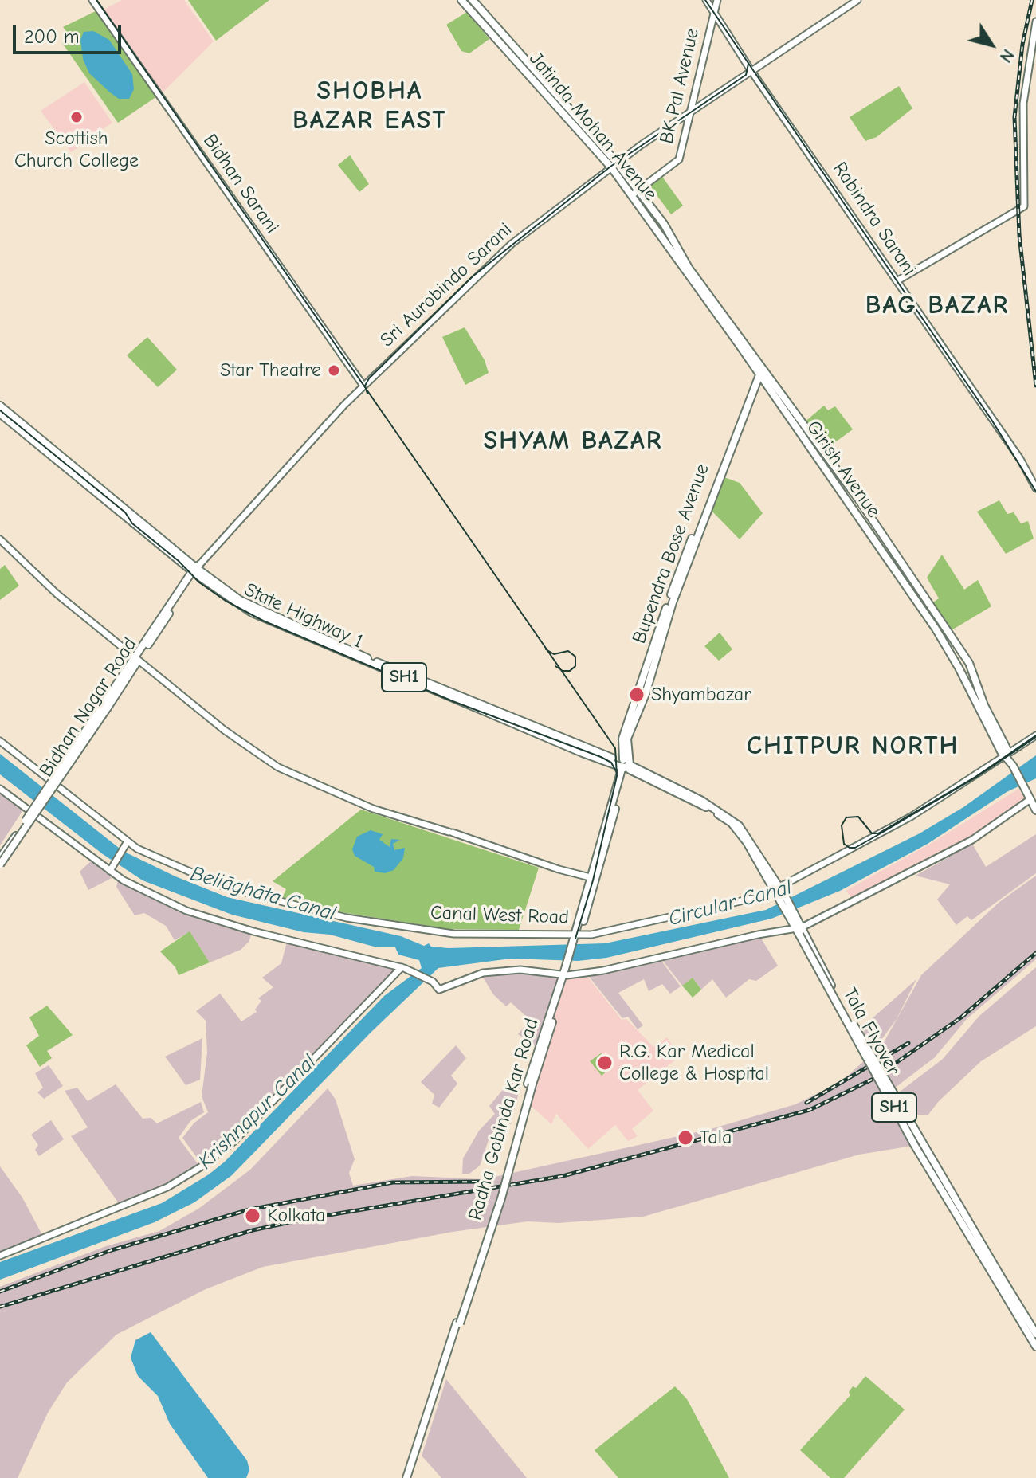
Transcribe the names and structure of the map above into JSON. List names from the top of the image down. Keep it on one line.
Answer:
{"streets":{"main road":["BK Pal Avenue","Jatinda Mohan Avenue","Bidhan Sarani","Rabindra Sarani","Sri Aurobindo Sarani","Girish Avenue","Bupendra Bose Avenue","State Highway 1","SH1","Bidhan Nagar Road","Canal West Road","Tala Flyover","Radha Gobinda Kar Road"]},"crossings":[["BK Pal Avenue","Jatinda Mohan Avenue"],["BK Pal Avenue","Rabindra Sarani"],["BK Pal Avenue","Sri Aurobindo Sarani"],["Jatinda Mohan Avenue","Sri Aurobindo Sarani"],["Jatinda Mohan Avenue","Girish Avenue"],["Jatinda Mohan Avenue","Bupendra Bose Avenue"],["Bidhan Sarani","Sri Aurobindo Sarani"],["Rabindra Sarani","Sri Aurobindo Sarani"],["Sri Aurobindo Sarani","State Highway 1"],["Sri Aurobindo Sarani","SH1"],["Girish Avenue","Bupendra Bose Avenue"],["Girish Avenue","Canal West Road"],["Bupendra Bose Avenue","State Highway 1"],["Bupendra Bose Avenue","SH1"],["Bupendra Bose Avenue","Radha Gobinda Kar Road"],["State Highway 1","SH1"],["State Highway 1","Radha Gobinda Kar Road"],["SH1","Canal West Road"],["SH1","Tala Flyover"],["SH1","Radha Gobinda Kar Road"],["Canal West Road","Radha Gobinda Kar Road"]],"districts":["SHOBHA BAZAR EAST","BAG BAZAR","SHYAM BAZAR","CHITPUR NORTH"],"water":["Beliāghāta Canal","Circular Canal","Krishnapur Canal"],"places":["Scottish Church College","Star Theatre","Shyambazar","R.G. Kar Medical College & Hospital","Tala","Kolkata"],"scale_bar":"200 m","north":"bottom right"}
